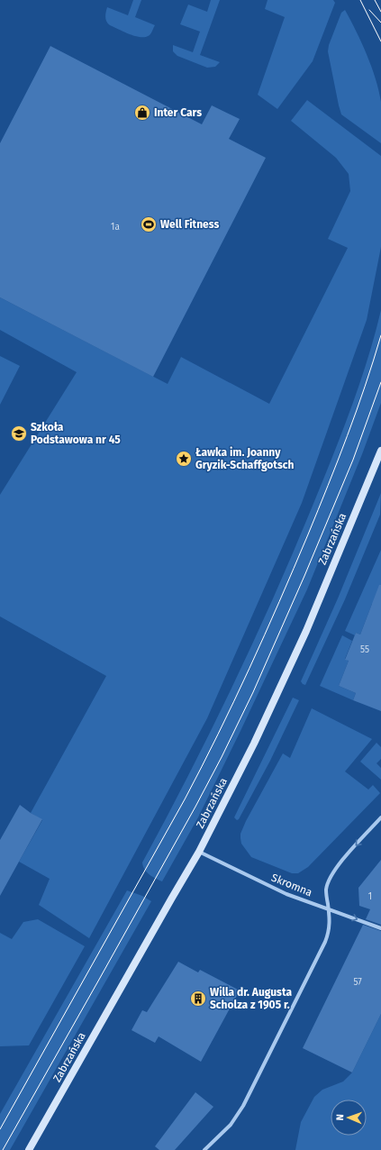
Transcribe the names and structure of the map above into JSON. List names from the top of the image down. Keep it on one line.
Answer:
{"streets":{"street":["Zabrzańska","Skromna"]},"crossings":[["Zabrzańska","Skromna"]],"places":{"shop":["Inter Cars"],"sports":["Well Fitness"],"school or university":["Szkoła Podstawowa nr 45"],"place":["Ławka im. Joanny Gryzik-Schaffgotsch"],"building":["Willa dr. Augusta Scholza z 1905 r."]},"house_numbers":["1a","55","1","57"],"north":"left"}
